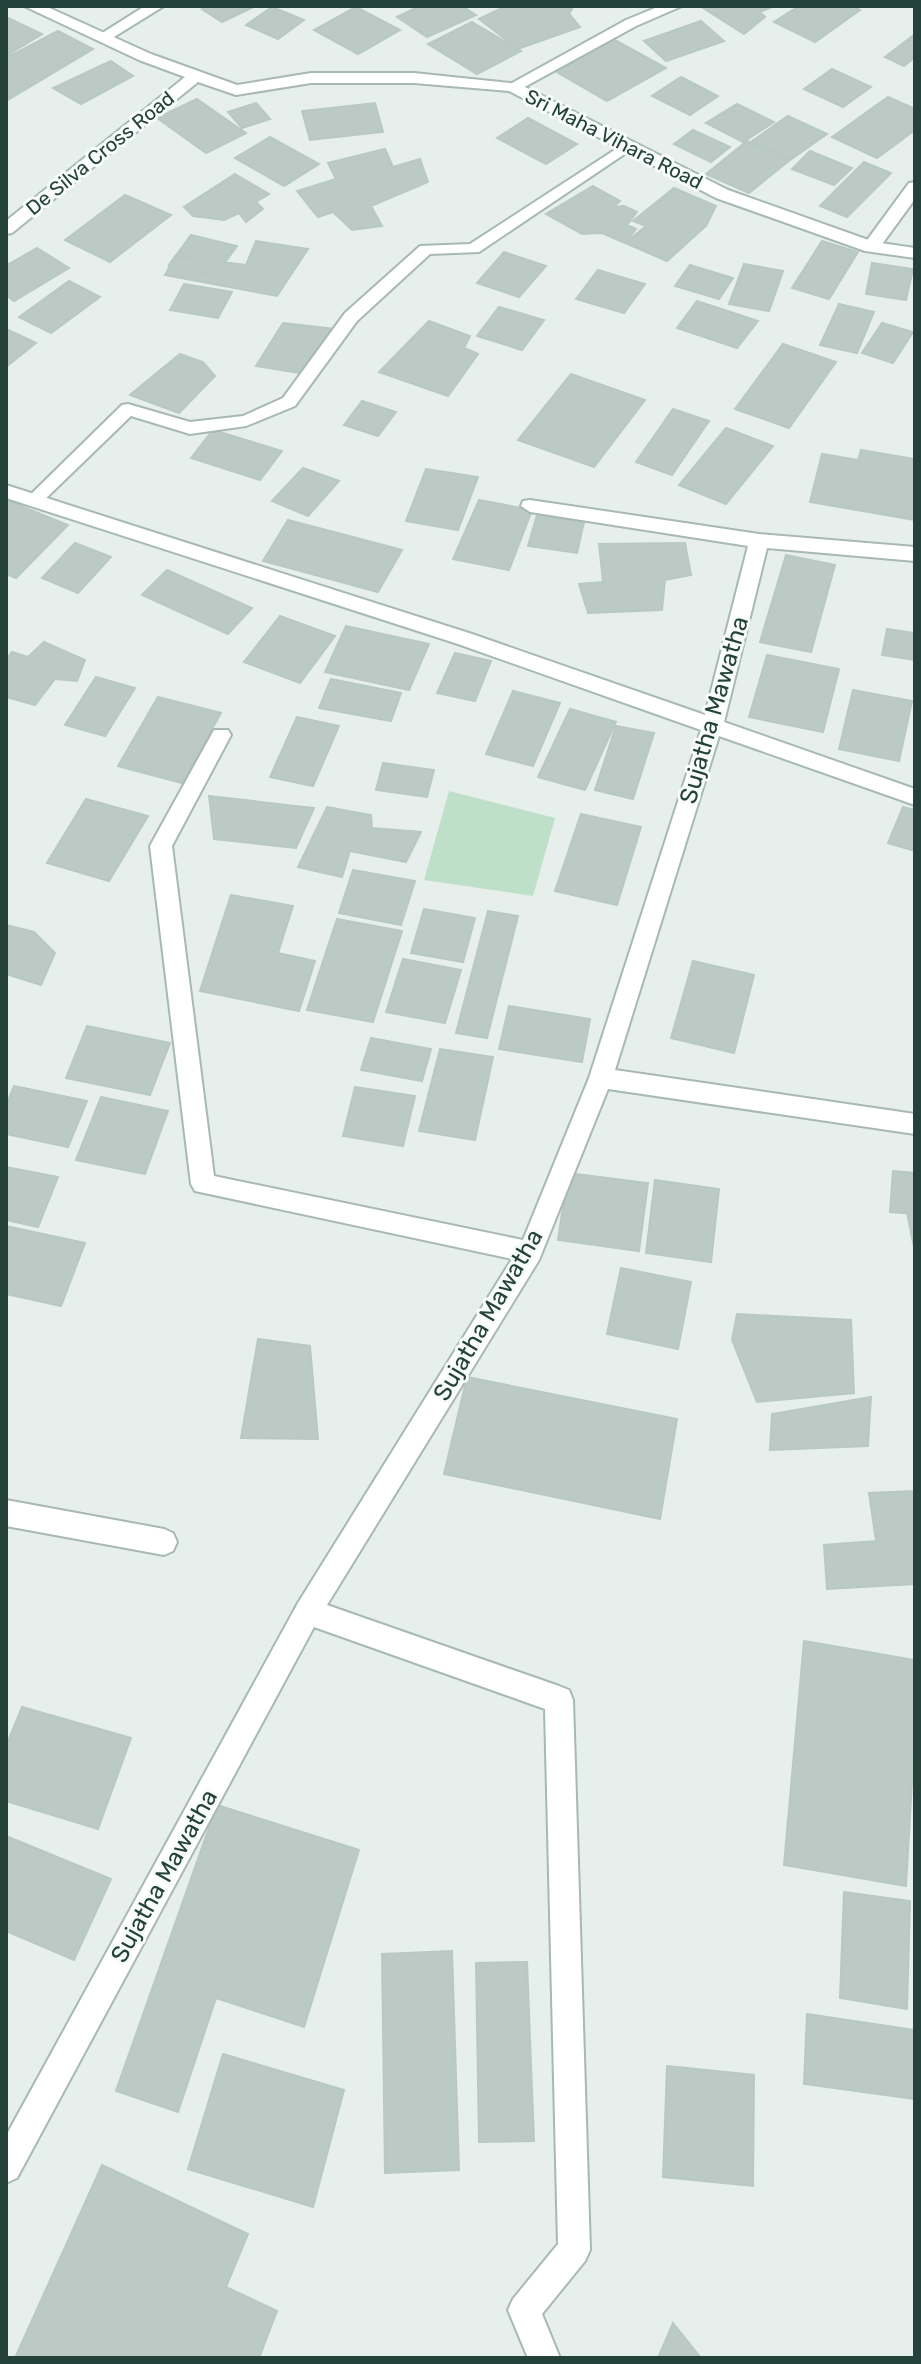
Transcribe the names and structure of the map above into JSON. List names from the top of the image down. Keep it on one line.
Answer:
{"streets":{"street":["Sri Maha Vihara Road","De Silva Cross Road","Sujatha Mawatha"]},"crossings":[["Sri Maha Vihara Road","De Silva Cross Road"]]}
